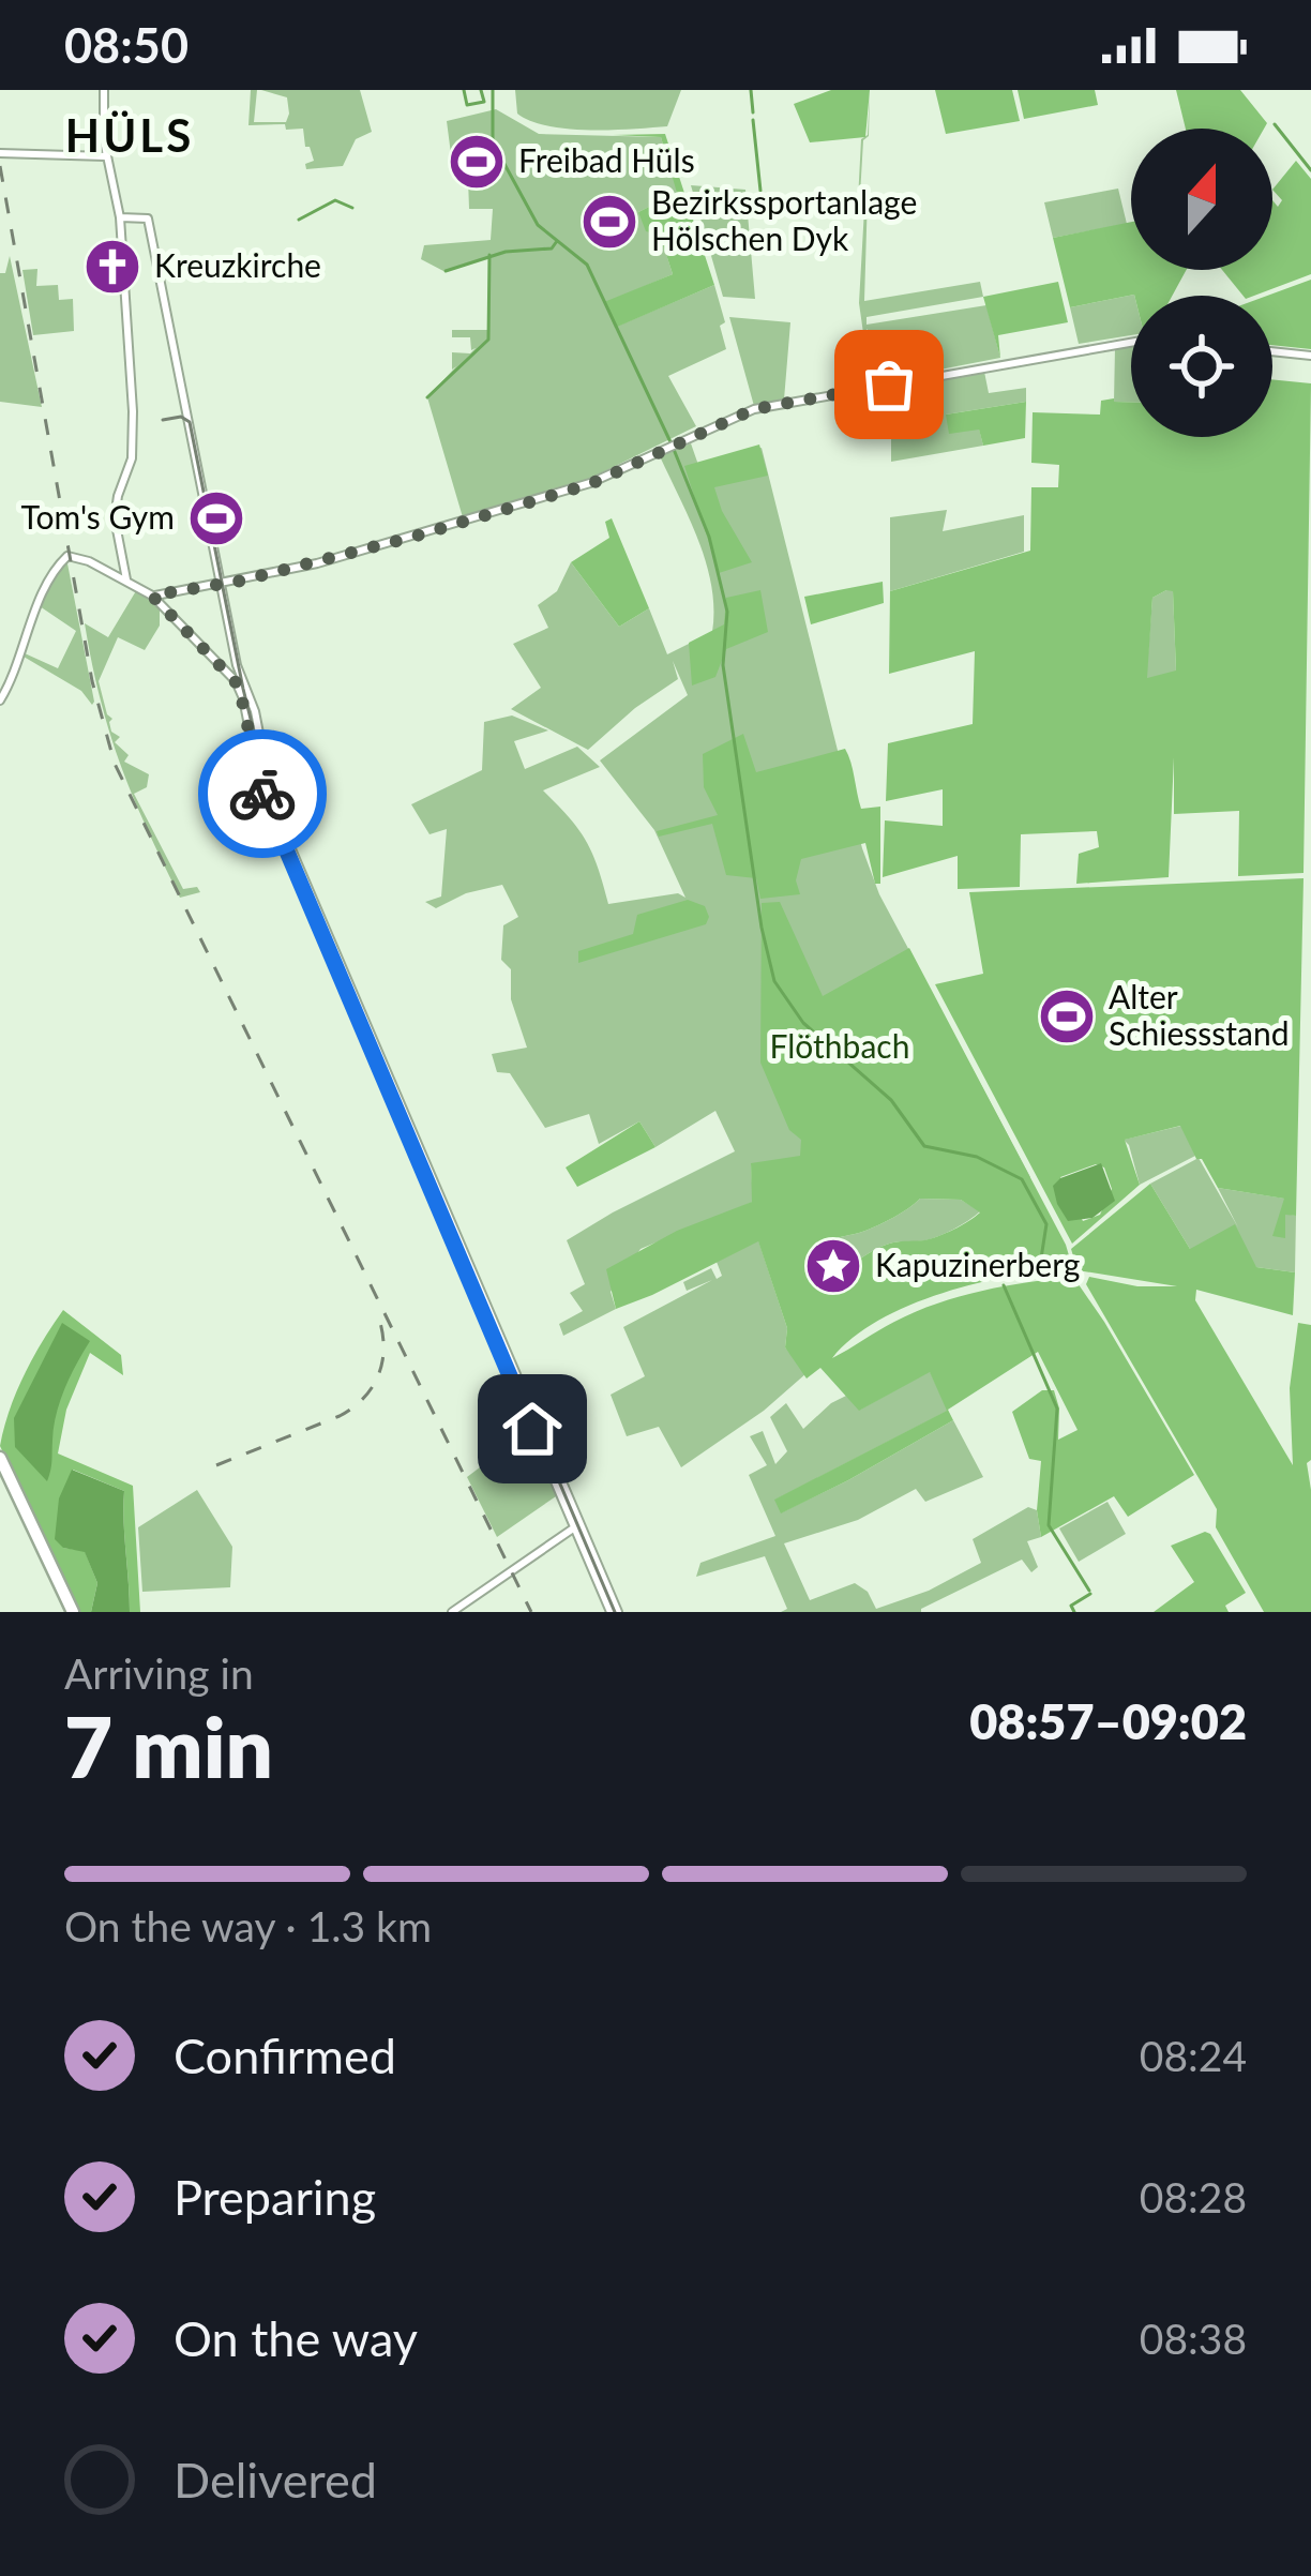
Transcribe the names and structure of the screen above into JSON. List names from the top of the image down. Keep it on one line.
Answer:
{"districts":["HÜLS"],"parks":["Flöthbach"],"places":{"sports":["Freibad Hüls","Bezirkssportanlage Hölschen Dyk","Tom's Gym","Alter Schiessstand"],"church":["Kreuzkirche"],"place":["Kapuzinerberg"]},"north":"top","page":{"status":"08:50","heading":["7 min","Arriving in","08:57–09:02"],"bar":"On the way · 1.3 km","list":[["Confirmed","08:24"],["Preparing","08:28"],["On the way","08:38"],"Delivered"]}}
